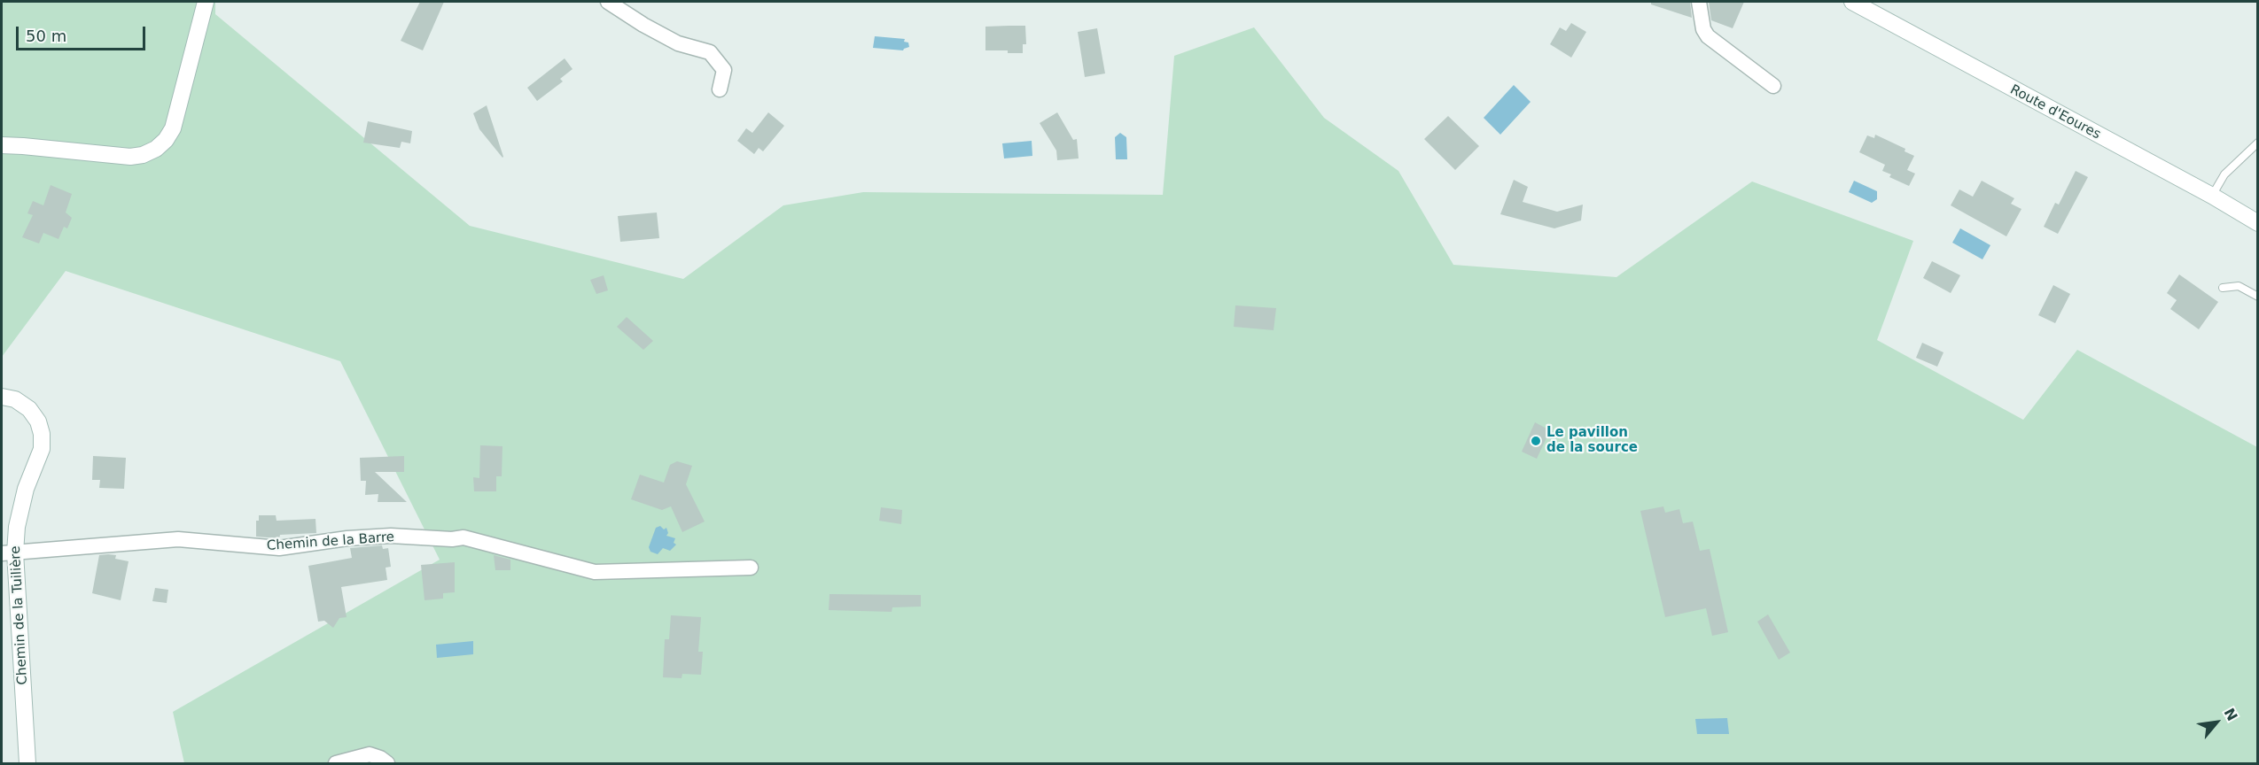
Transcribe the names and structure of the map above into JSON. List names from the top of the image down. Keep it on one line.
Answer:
{"streets":{"street":["Route d'Eoures","Chemin de la Barre","Chemin de la Tuilière"]},"crossings":[["Chemin de la Barre","Chemin de la Tuilière"]],"places":["Le pavillon de la source"],"scale_bar":"50 m","north":"top right"}
